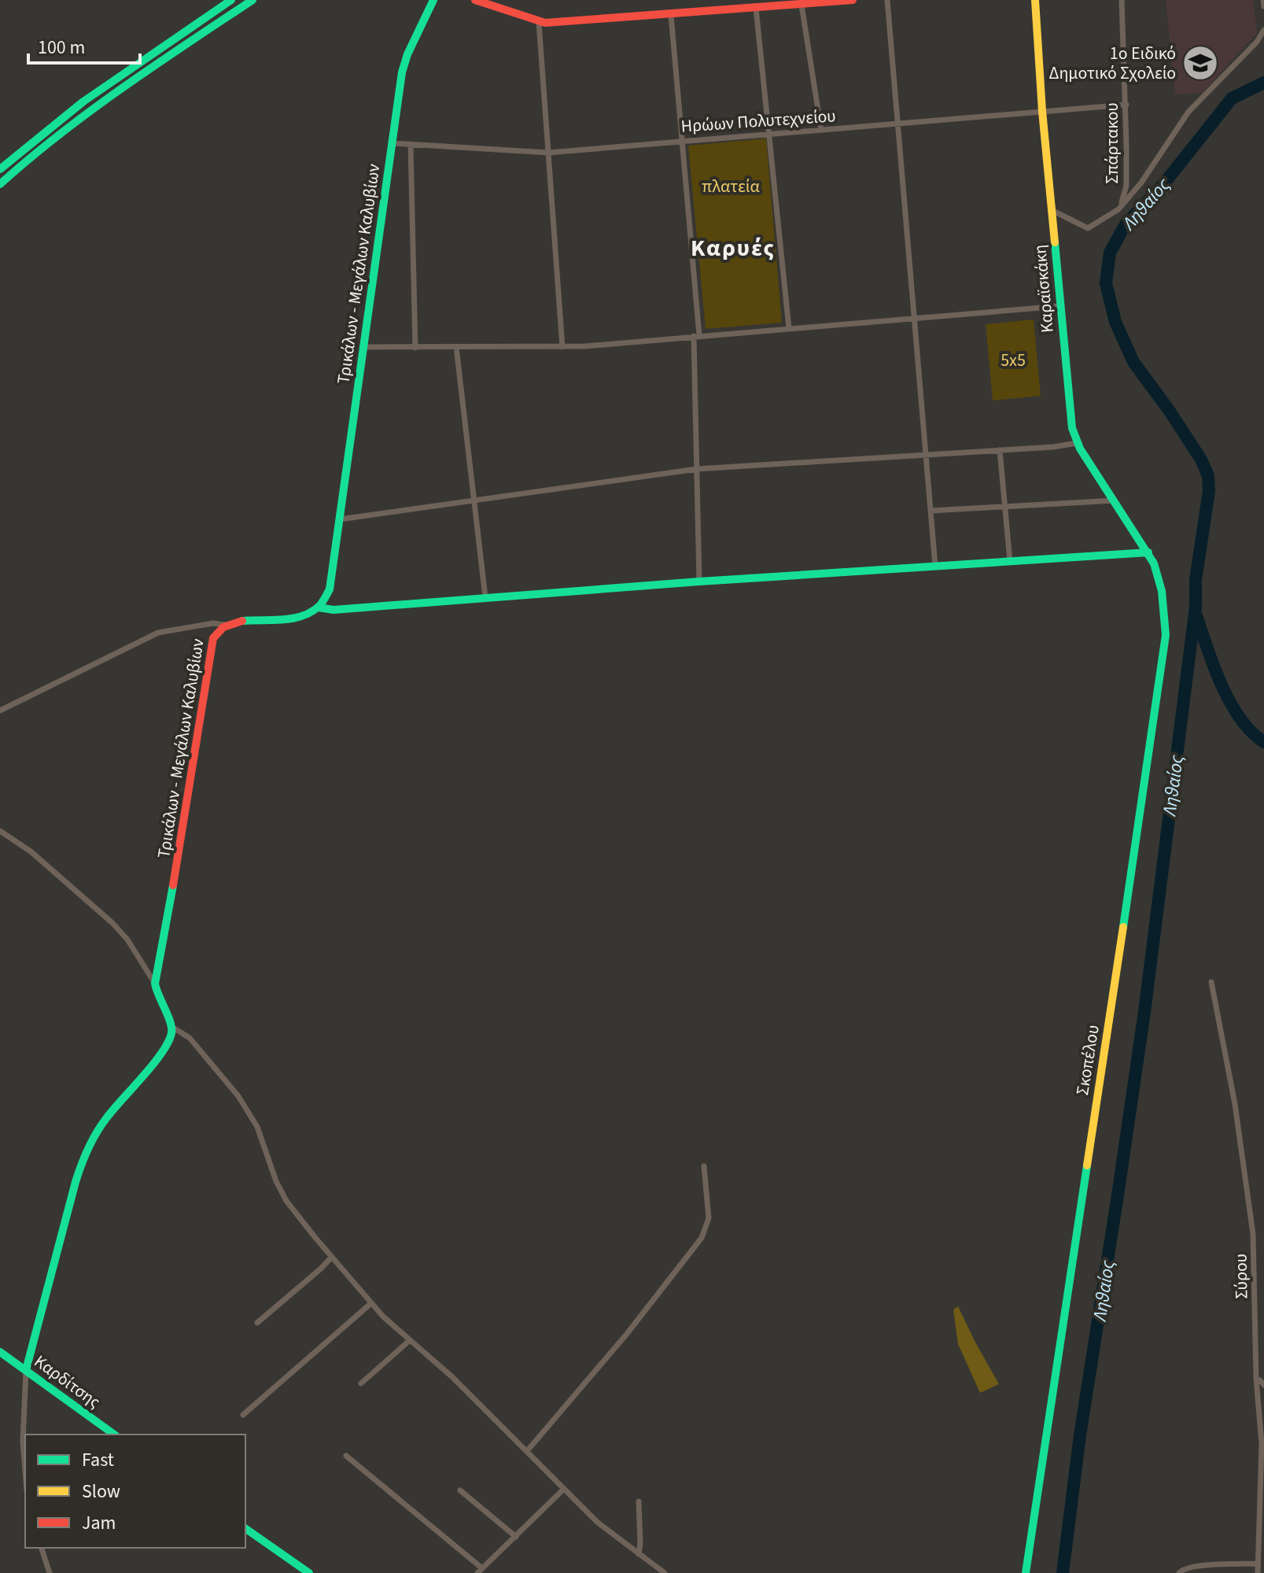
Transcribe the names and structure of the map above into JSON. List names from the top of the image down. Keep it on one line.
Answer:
{"streets":{"street":["Ηρώων Πολυτεχνείου","Σπάρτακου","Τρικάλων - Μεγάλων Καλυβίων","Καραϊσκάκη","Σκοπέλου","Σύρου","Καρδίτσης"]},"crossings":[["Ηρώων Πολυτεχνείου","Σπάρτακου"],["Ηρώων Πολυτεχνείου","Τρικάλων - Μεγάλων Καλυβίων"],["Ηρώων Πολυτεχνείου","Καραϊσκάκη"],["Καραϊσκάκη","Σκοπέλου"]],"districts":["Καρυές"],"water":["Ληθαίος"],"parks":["πλατεία","5x5"],"places":{"school or university":["1ο Ειδικό Δημοτικό Σχολείο"]},"legend":["Fast","Slow","Jam"],"scale_bar":"100 m"}
